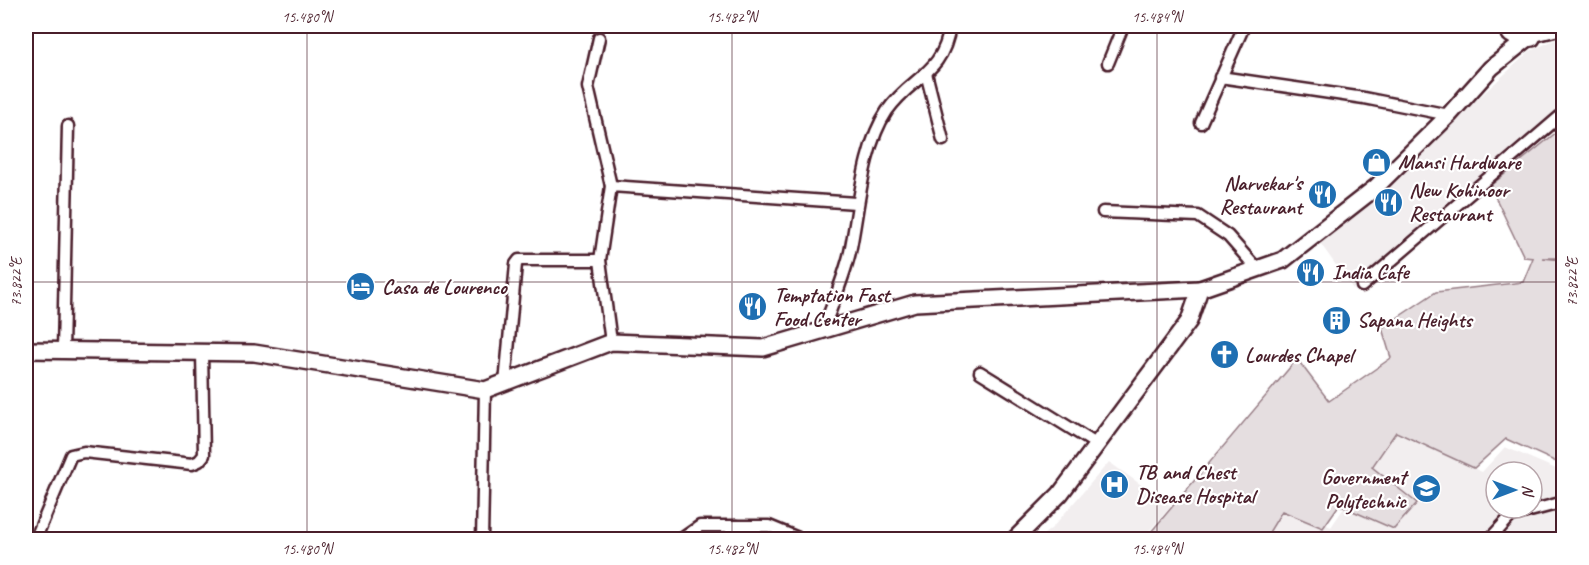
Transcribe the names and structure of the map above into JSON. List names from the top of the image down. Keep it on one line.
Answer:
{"places":{"shop":["Mansi Hardware"],"restaurant":["Narvekar's Restaurant","New Kohinoor Restaurant","India Cafe","Temptation Fast Food Center"],"hotel":["Casa de Lourenco"],"building":["Sapana Heights"],"church":["Lourdes Chapel"],"hospital":["TB and Chest Disease Hospital"],"school or university":["Government Polytechnic"]},"north":"right","coordinates":["15.480°N","15.482°N","15.484°N","73.822°E"]}
